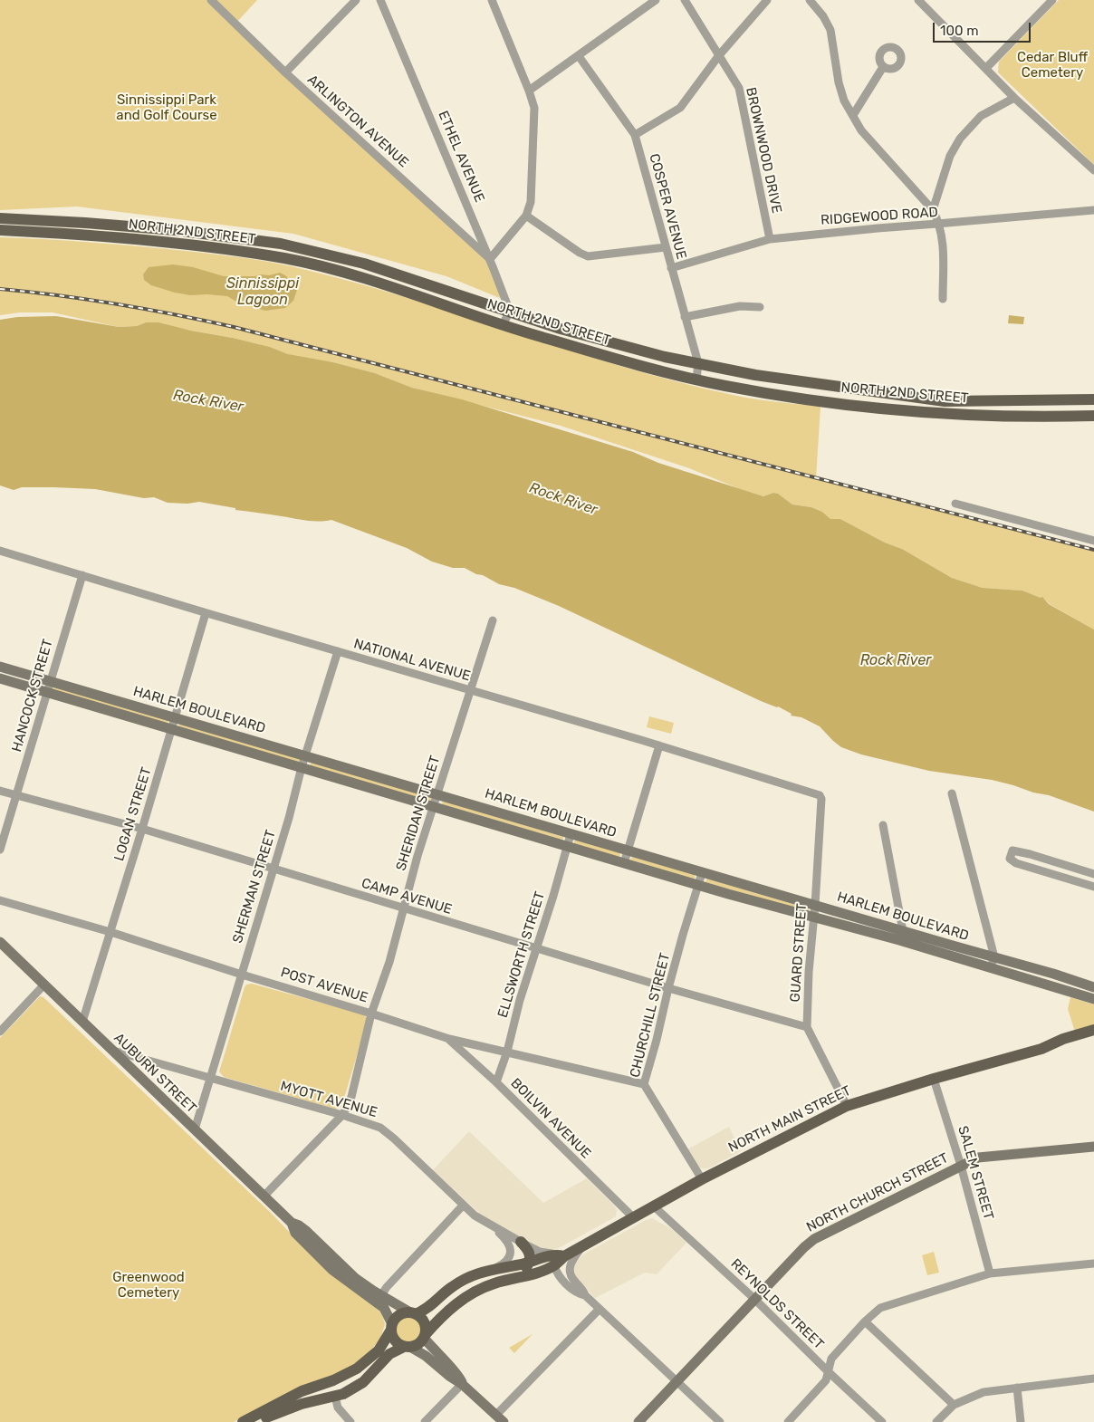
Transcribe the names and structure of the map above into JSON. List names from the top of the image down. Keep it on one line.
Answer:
{"streets":{"main road":["NORTH 2ND STREET","NORTH MAIN STREET"],"street":["ARLINGTON AVENUE","BROWNWOOD DRIVE","ETHEL AVENUE","COSPER AVENUE","RIDGEWOOD ROAD","NATIONAL AVENUE","HANCOCK STREET","HARLEM BOULEVARD","SHERIDAN STREET","LOGAN STREET","SHERMAN STREET","CAMP AVENUE","GUARD STREET","ELLSWORTH STREET","POST AVENUE","CHURCHILL STREET","AUBURN STREET","MYOTT AVENUE","BOILVIN AVENUE","SALEM STREET","NORTH CHURCH STREET","REYNOLDS STREET"]},"crossings":[["ARLINGTON AVENUE","ETHEL AVENUE"],["BROWNWOOD DRIVE","RIDGEWOOD ROAD"],["ETHEL AVENUE","NORTH 2ND STREET"],["COSPER AVENUE","RIDGEWOOD ROAD"],["COSPER AVENUE","NORTH 2ND STREET"],["NATIONAL AVENUE","HANCOCK STREET"],["NATIONAL AVENUE","SHERIDAN STREET"],["NATIONAL AVENUE","LOGAN STREET"],["NATIONAL AVENUE","SHERMAN STREET"],["NATIONAL AVENUE","GUARD STREET"],["HANCOCK STREET","HARLEM BOULEVARD"],["HANCOCK STREET","CAMP AVENUE"],["HARLEM BOULEVARD","SHERIDAN STREET"],["HARLEM BOULEVARD","LOGAN STREET"],["HARLEM BOULEVARD","SHERMAN STREET"],["HARLEM BOULEVARD","GUARD STREET"],["HARLEM BOULEVARD","ELLSWORTH STREET"],["HARLEM BOULEVARD","CHURCHILL STREET"],["SHERIDAN STREET","CAMP AVENUE"],["SHERIDAN STREET","POST AVENUE"],["SHERIDAN STREET","AUBURN STREET"],["SHERIDAN STREET","MYOTT AVENUE"],["LOGAN STREET","CAMP AVENUE"],["LOGAN STREET","POST AVENUE"],["LOGAN STREET","AUBURN STREET"],["SHERMAN STREET","CAMP AVENUE"],["SHERMAN STREET","POST AVENUE"],["SHERMAN STREET","AUBURN STREET"],["SHERMAN STREET","MYOTT AVENUE"],["CAMP AVENUE","GUARD STREET"],["CAMP AVENUE","ELLSWORTH STREET"],["CAMP AVENUE","CHURCHILL STREET"],["ELLSWORTH STREET","POST AVENUE"],["ELLSWORTH STREET","BOILVIN AVENUE"],["POST AVENUE","CHURCHILL STREET"],["POST AVENUE","BOILVIN AVENUE"],["CHURCHILL STREET","NORTH MAIN STREET"],["AUBURN STREET","MYOTT AVENUE"],["AUBURN STREET","NORTH MAIN STREET"],["MYOTT AVENUE","NORTH MAIN STREET"],["BOILVIN AVENUE","NORTH MAIN STREET"],["NORTH MAIN STREET","SALEM STREET"],["NORTH MAIN STREET","REYNOLDS STREET"],["SALEM STREET","NORTH CHURCH STREET"],["NORTH CHURCH STREET","REYNOLDS STREET"]],"water":["Sinnissippi Lagoon","Rock River"],"parks":["Cedar Bluff Cemetery","Sinnissippi Park and Golf Course","Greenwood Cemetery"],"scale_bar":"100 m"}
